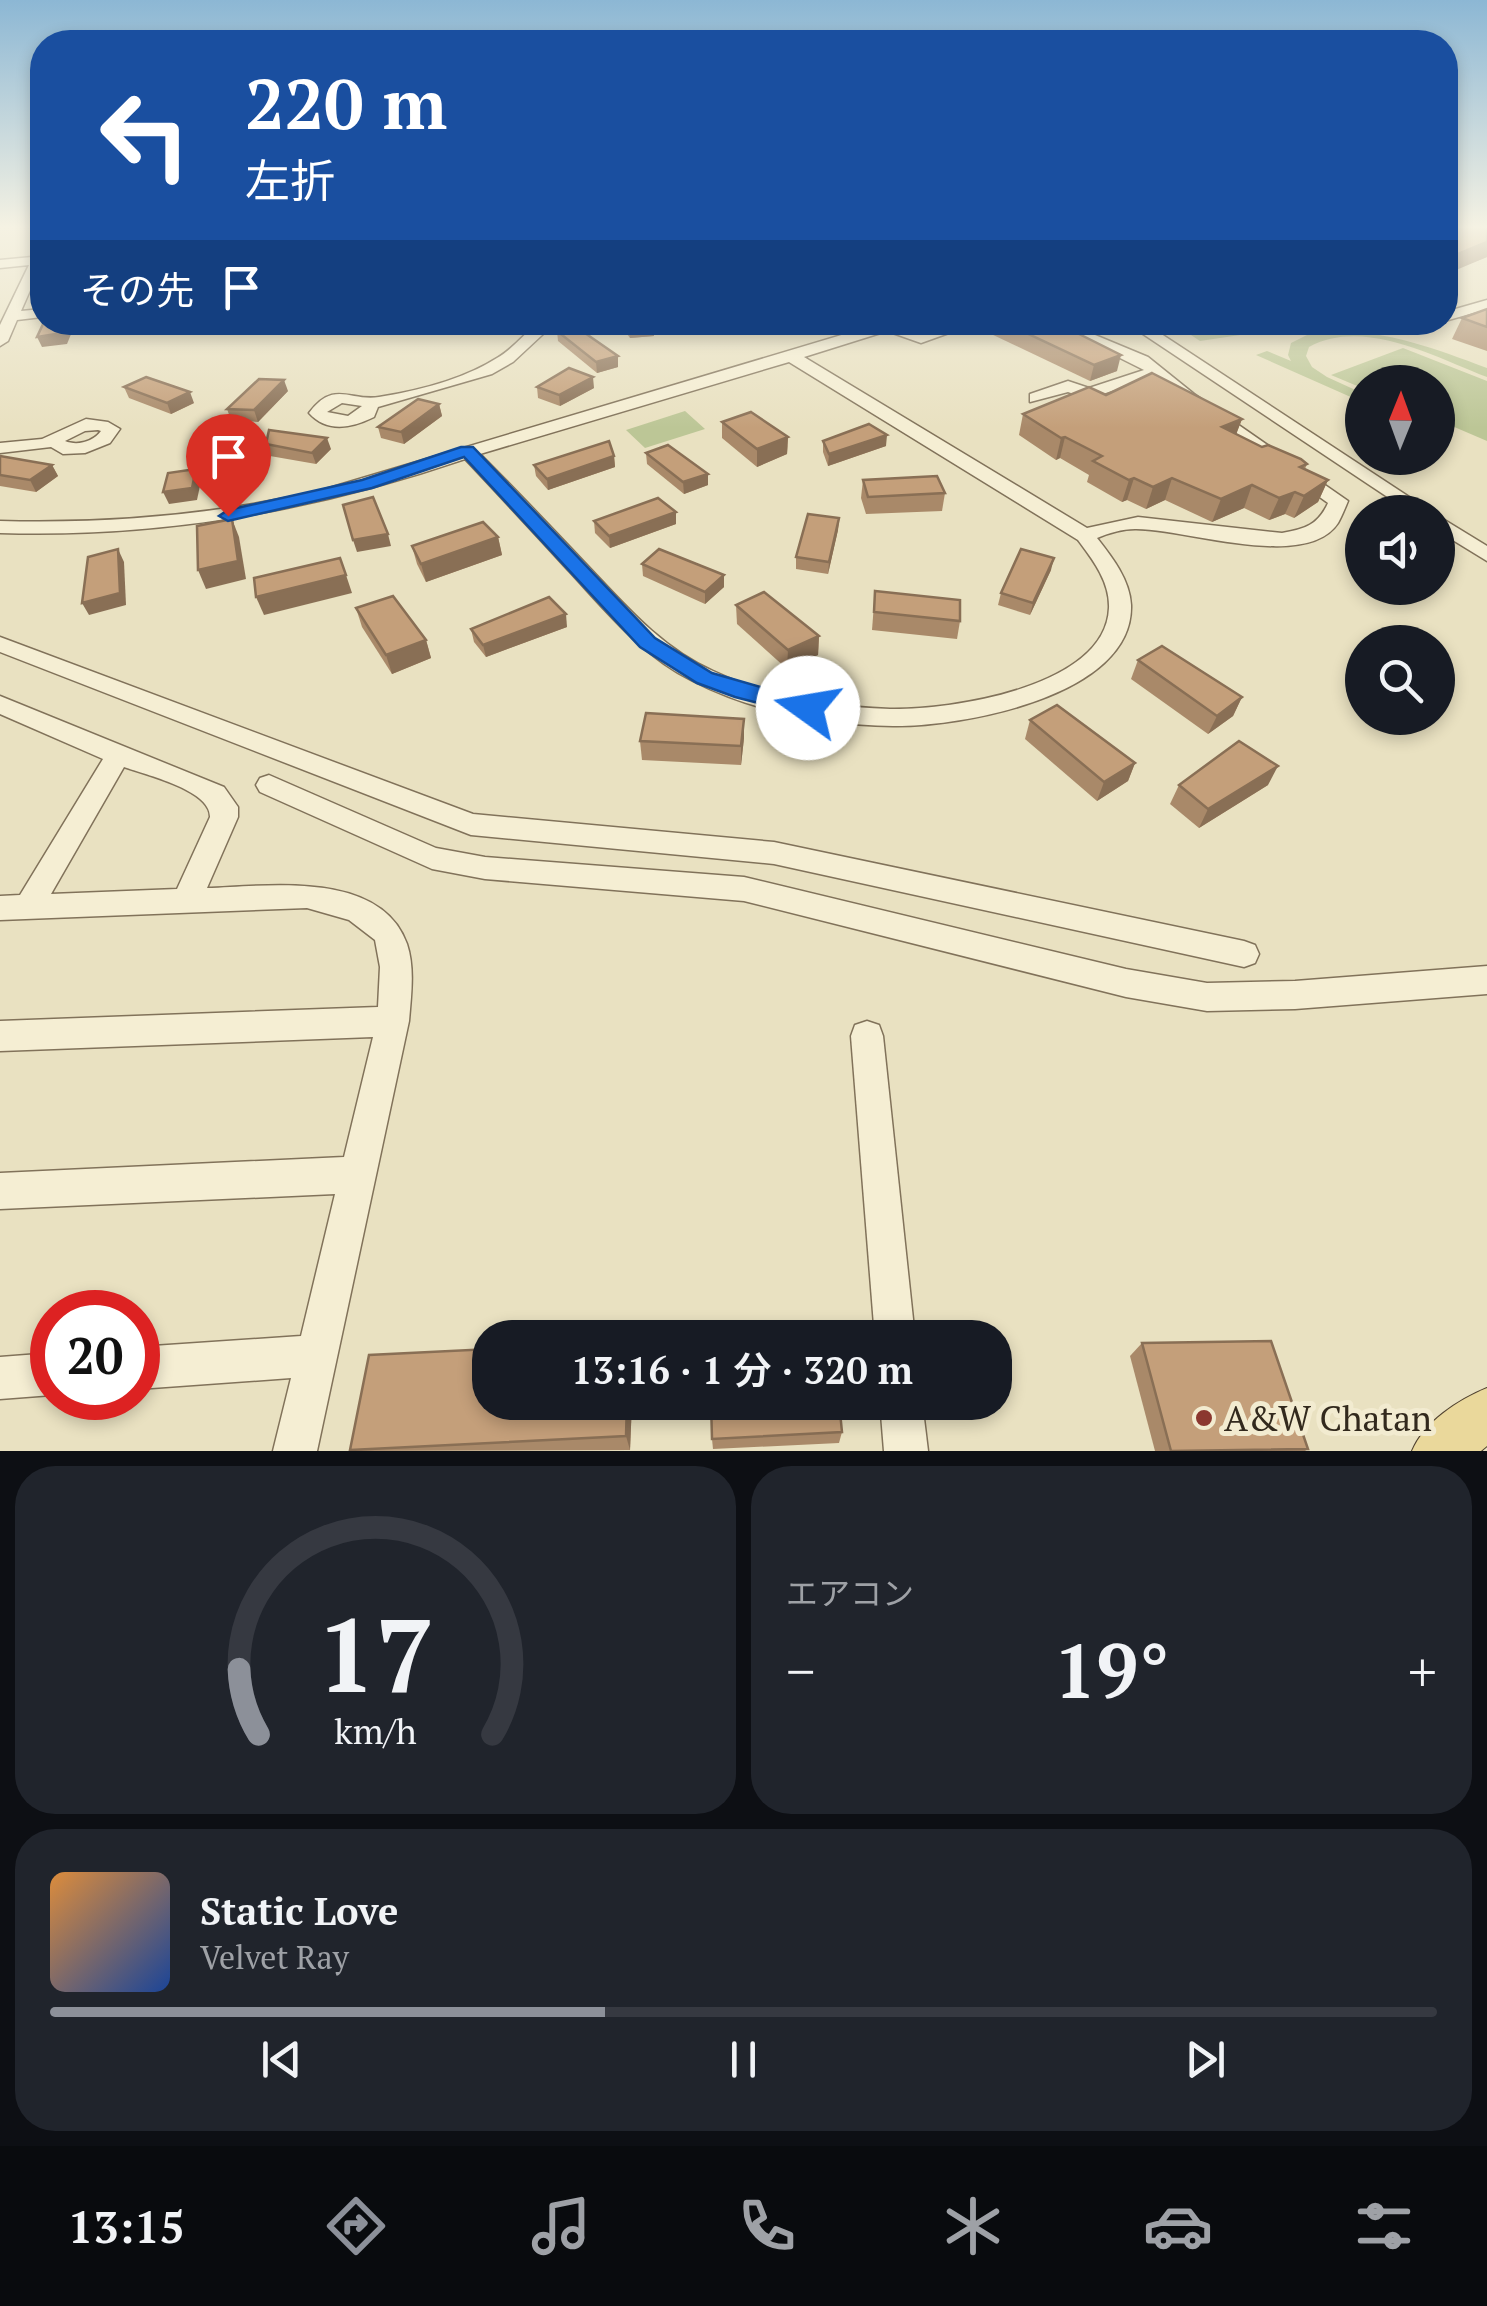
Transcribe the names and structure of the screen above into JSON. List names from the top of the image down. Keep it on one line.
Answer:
{"places":["A&W Chatan"],"north":"top","page":{"turn":["220 m","左折"],"then":"その先","limit":"20","trip":"13:16 · 1 分 · 320 m","tile":"エアコン","heat":["−","19°","+"],"song":["Static Love","Velvet Ray"],"tabs":"13:15","gauge":["17","km/h"]}}
